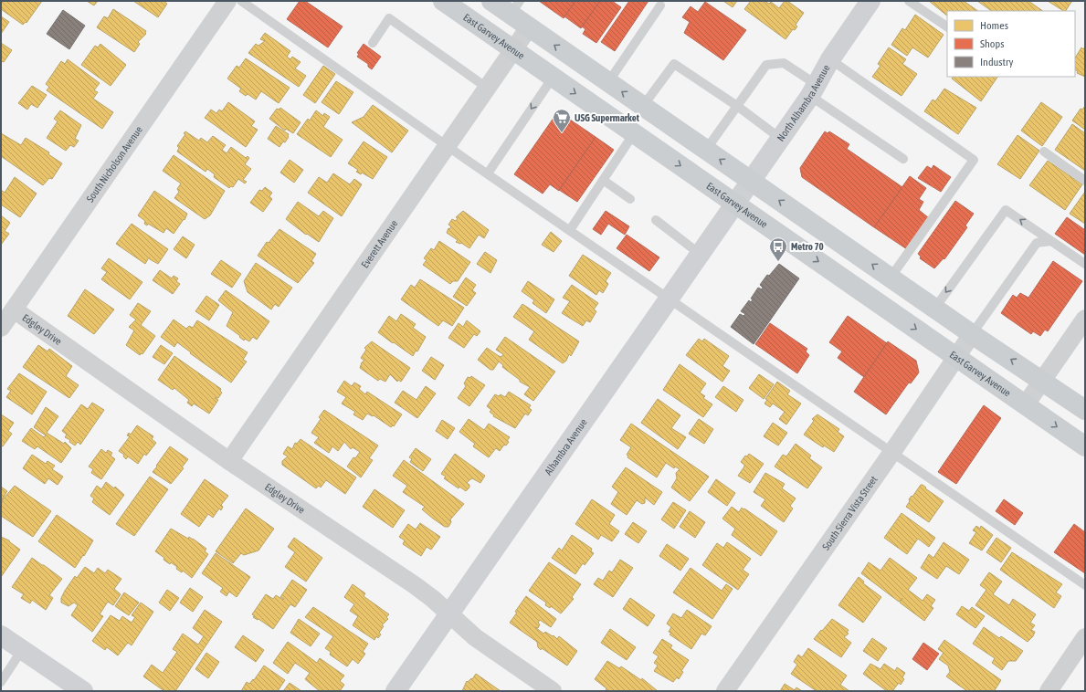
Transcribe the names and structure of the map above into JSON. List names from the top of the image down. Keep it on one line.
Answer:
{"streets":{"main road":["East Garvey Avenue"],"street":["North Alhambra Avenue","South Nicholson Avenue","Everett Avenue","Edgley Drive","Alhambra Avenue","South Sierra Vista Street"]},"crossings":[["East Garvey Avenue","North Alhambra Avenue"],["East Garvey Avenue","Everett Avenue"],["East Garvey Avenue","Alhambra Avenue"],["East Garvey Avenue","South Sierra Vista Street"],["North Alhambra Avenue","Alhambra Avenue"],["South Nicholson Avenue","Edgley Drive"],["Everett Avenue","Edgley Drive"],["Edgley Drive","Alhambra Avenue"]],"places":{"supermarket":["USG Supermarket"],"bus stop":["Metro 70"]},"legend":["Homes","Shops","Industry"]}
